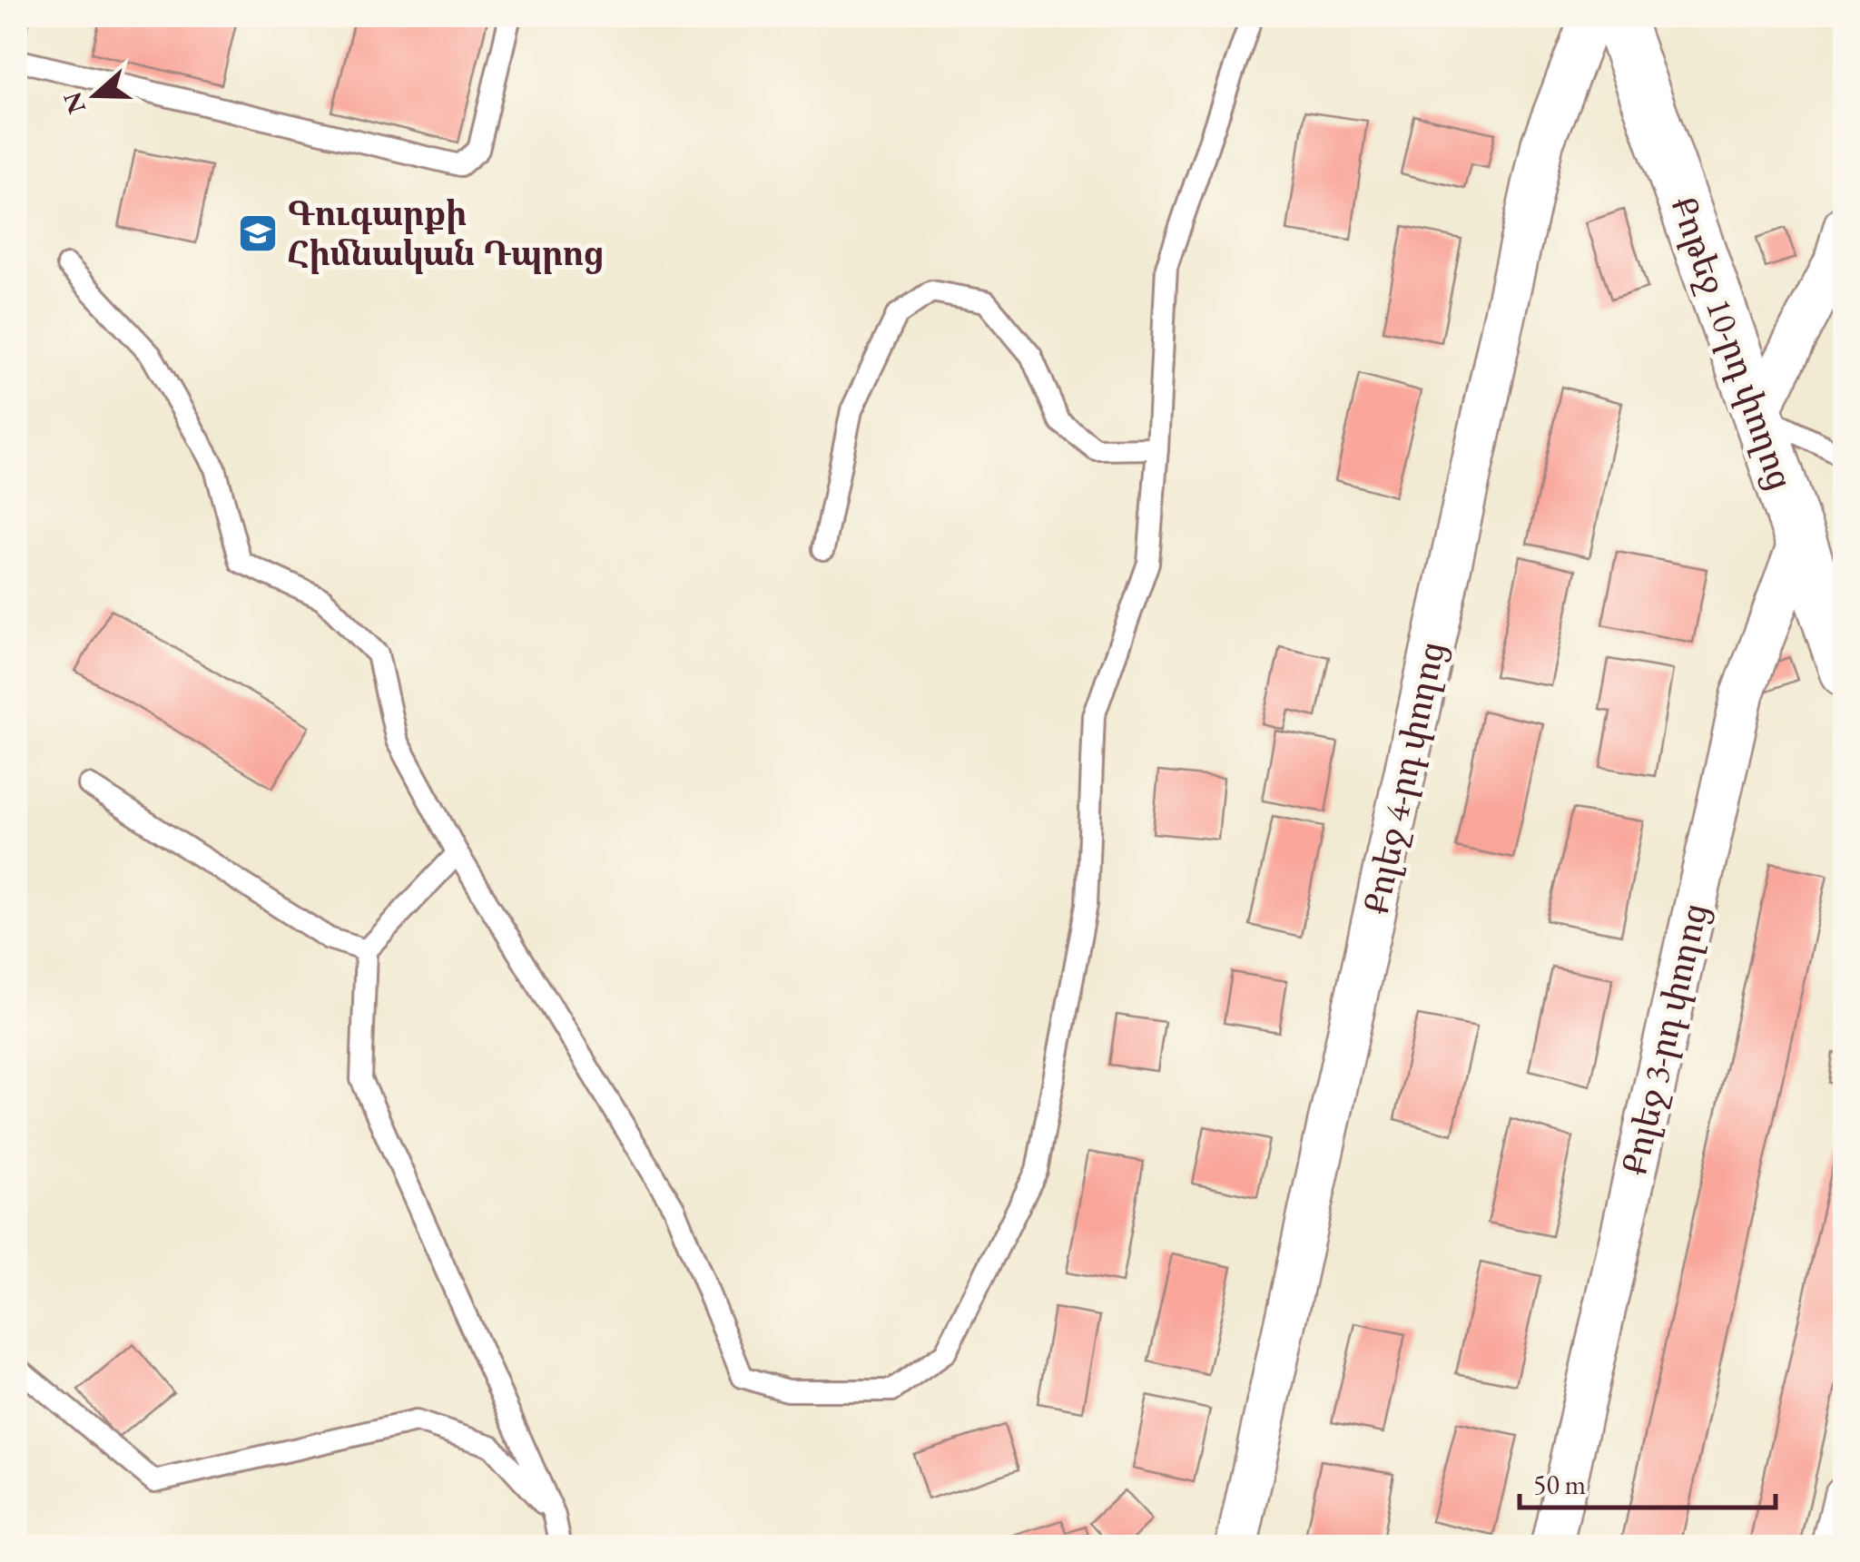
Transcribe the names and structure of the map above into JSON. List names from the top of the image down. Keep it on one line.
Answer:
{"streets":{"street":["Քոթեջ 10-րդ փողոց","Քոլեջ 4-րդ փողոց","Քոլեջ 3-րդ փողոց"]},"crossings":[["Քոթեջ 10-րդ փողոց","Քոլեջ 3-րդ փողոց"]],"places":{"school or university":["Գուգարքի Հիմնական Դպրոց"]},"scale_bar":"50 m","north":"left"}
